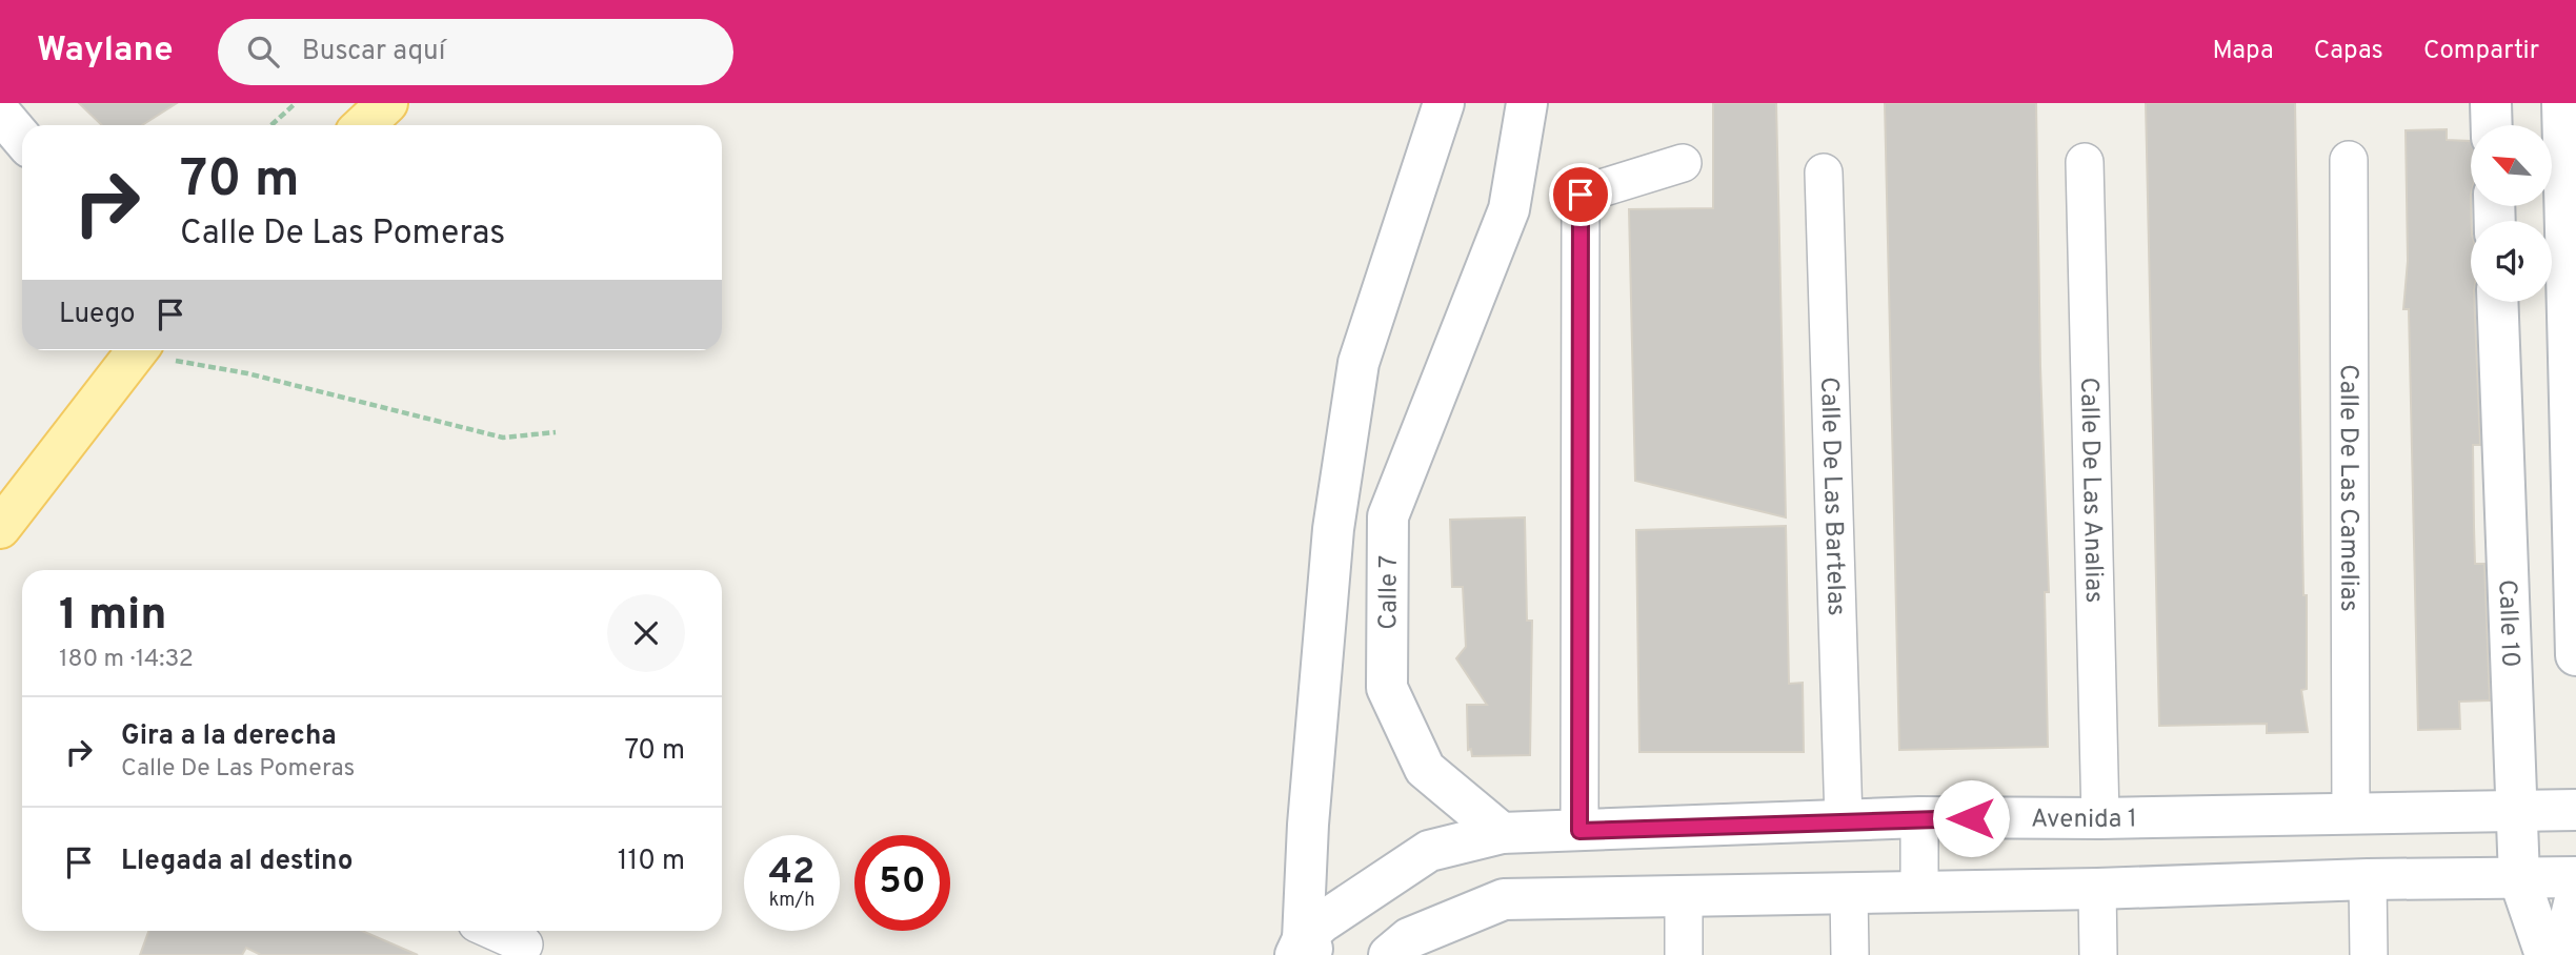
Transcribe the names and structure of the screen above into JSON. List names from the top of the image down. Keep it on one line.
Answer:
{"streets":{"main road":["Calle 7","Calle 10","Avenida 1"],"street":["Calle De Las Camelias","Calle De Las Analias","Calle De Las Bartelas"]},"crossings":[["Calle De Las Camelias","Avenida 1"],["Calle De Las Analias","Avenida 1"],["Calle De Las Bartelas","Avenida 1"],["Calle 7","Avenida 1"],["Calle 10","Avenida 1"]],"north":"top left","page":{"header":"Waylane","search":"Buscar aquí","nav":["Mapa","Capas","Compartir"],"turn":["70 m","Calle De Las Pomeras"],"then":"Luego","heading":["1 min","180 m · 14:32"],"list":[{"name":"Gira a la derecha","note":"Calle De Las Pomeras","value":"70 m"},{"name":"Llegada al destino","value":"110 m"}],"speed":"42 km/h","limit":"50"}}
